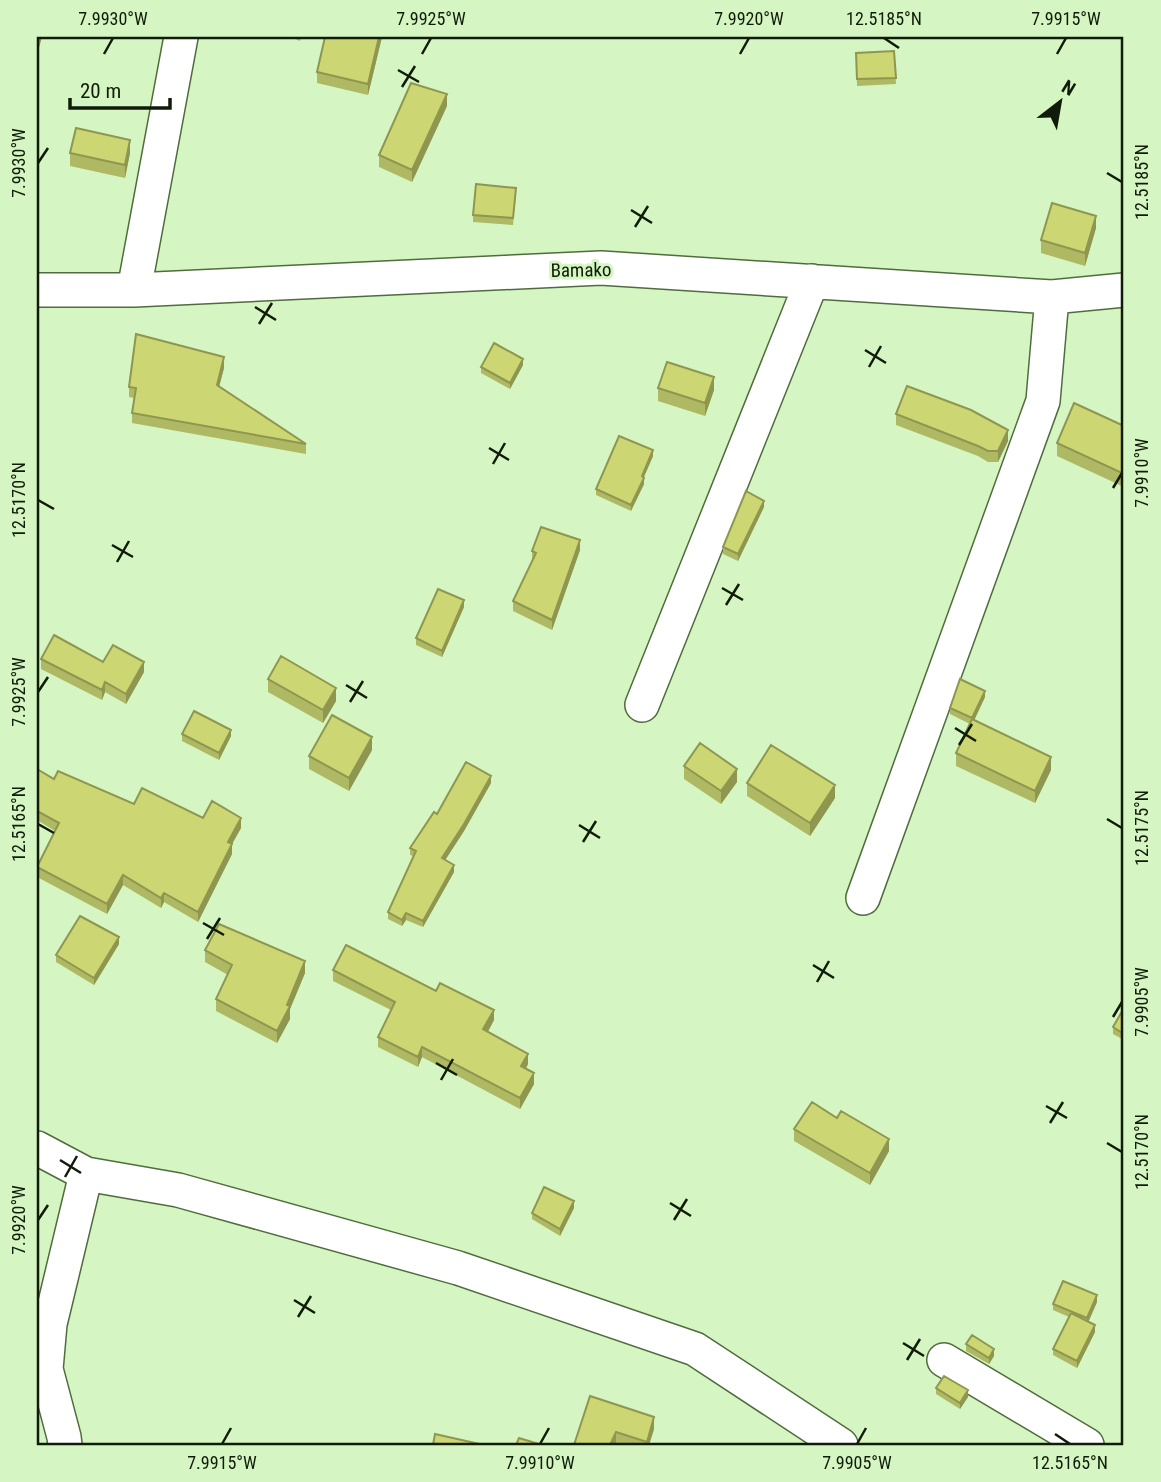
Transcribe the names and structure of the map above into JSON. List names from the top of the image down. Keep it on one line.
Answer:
{"streets":{"street":["Bamako"]},"scale_bar":"20 m","north":"top right","coordinates":["7.9930°W","7.9925°W","7.9920°W","12.5185°N","7.9915°W","7.9910°W","12.5170°N","12.5165°N","12.5175°N","7.9905°W"]}
